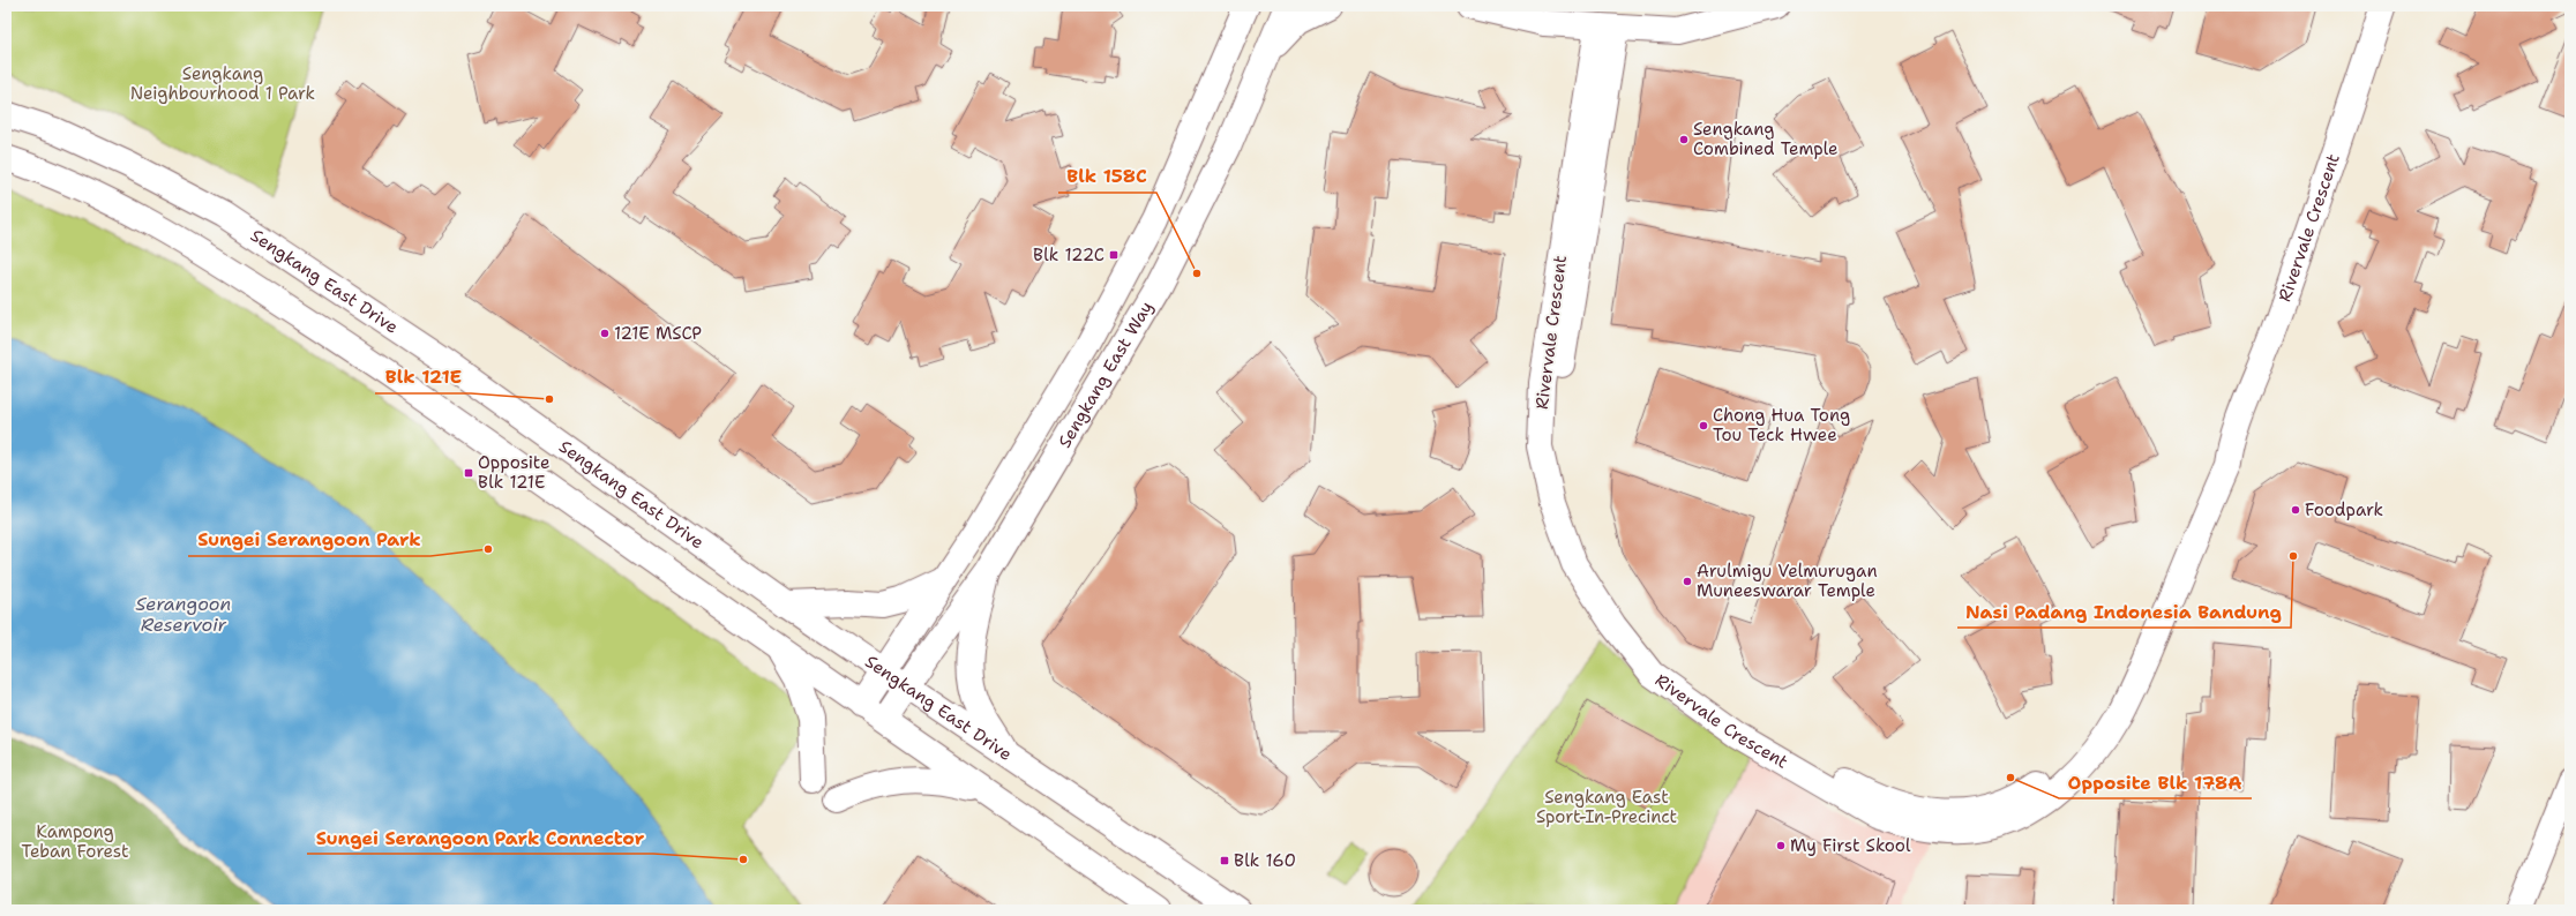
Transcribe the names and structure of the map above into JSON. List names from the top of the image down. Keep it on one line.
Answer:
{"streets":{"main road":["Rivervale Crescent","Sengkang East Drive","Sengkang East Way"]},"crossings":[["Sengkang East Drive","Sengkang East Way"]],"water":["Serangoon Reservoir"],"parks":["Sengkang Neighbourhood 1 Park","Sengkang East Sport-In-Precinct","Kampong Teban Forest"],"places":{"other":["Sengkang Combined Temple","Blk 158C","121E MSCP","Blk 121E","Chong Hua Tong Tou Teck Hwee","Foodpark","Sungei Serangoon Park","Nasi Padang Indonesia Bandung","Arulmigu Velmurugan Muneeswarar Temple","Opposite Blk 178A","My First Skool","Sungei Serangoon Park Connector"],"transit":["Blk 122C","Opposite Blk 121E","Blk 160"]}}
